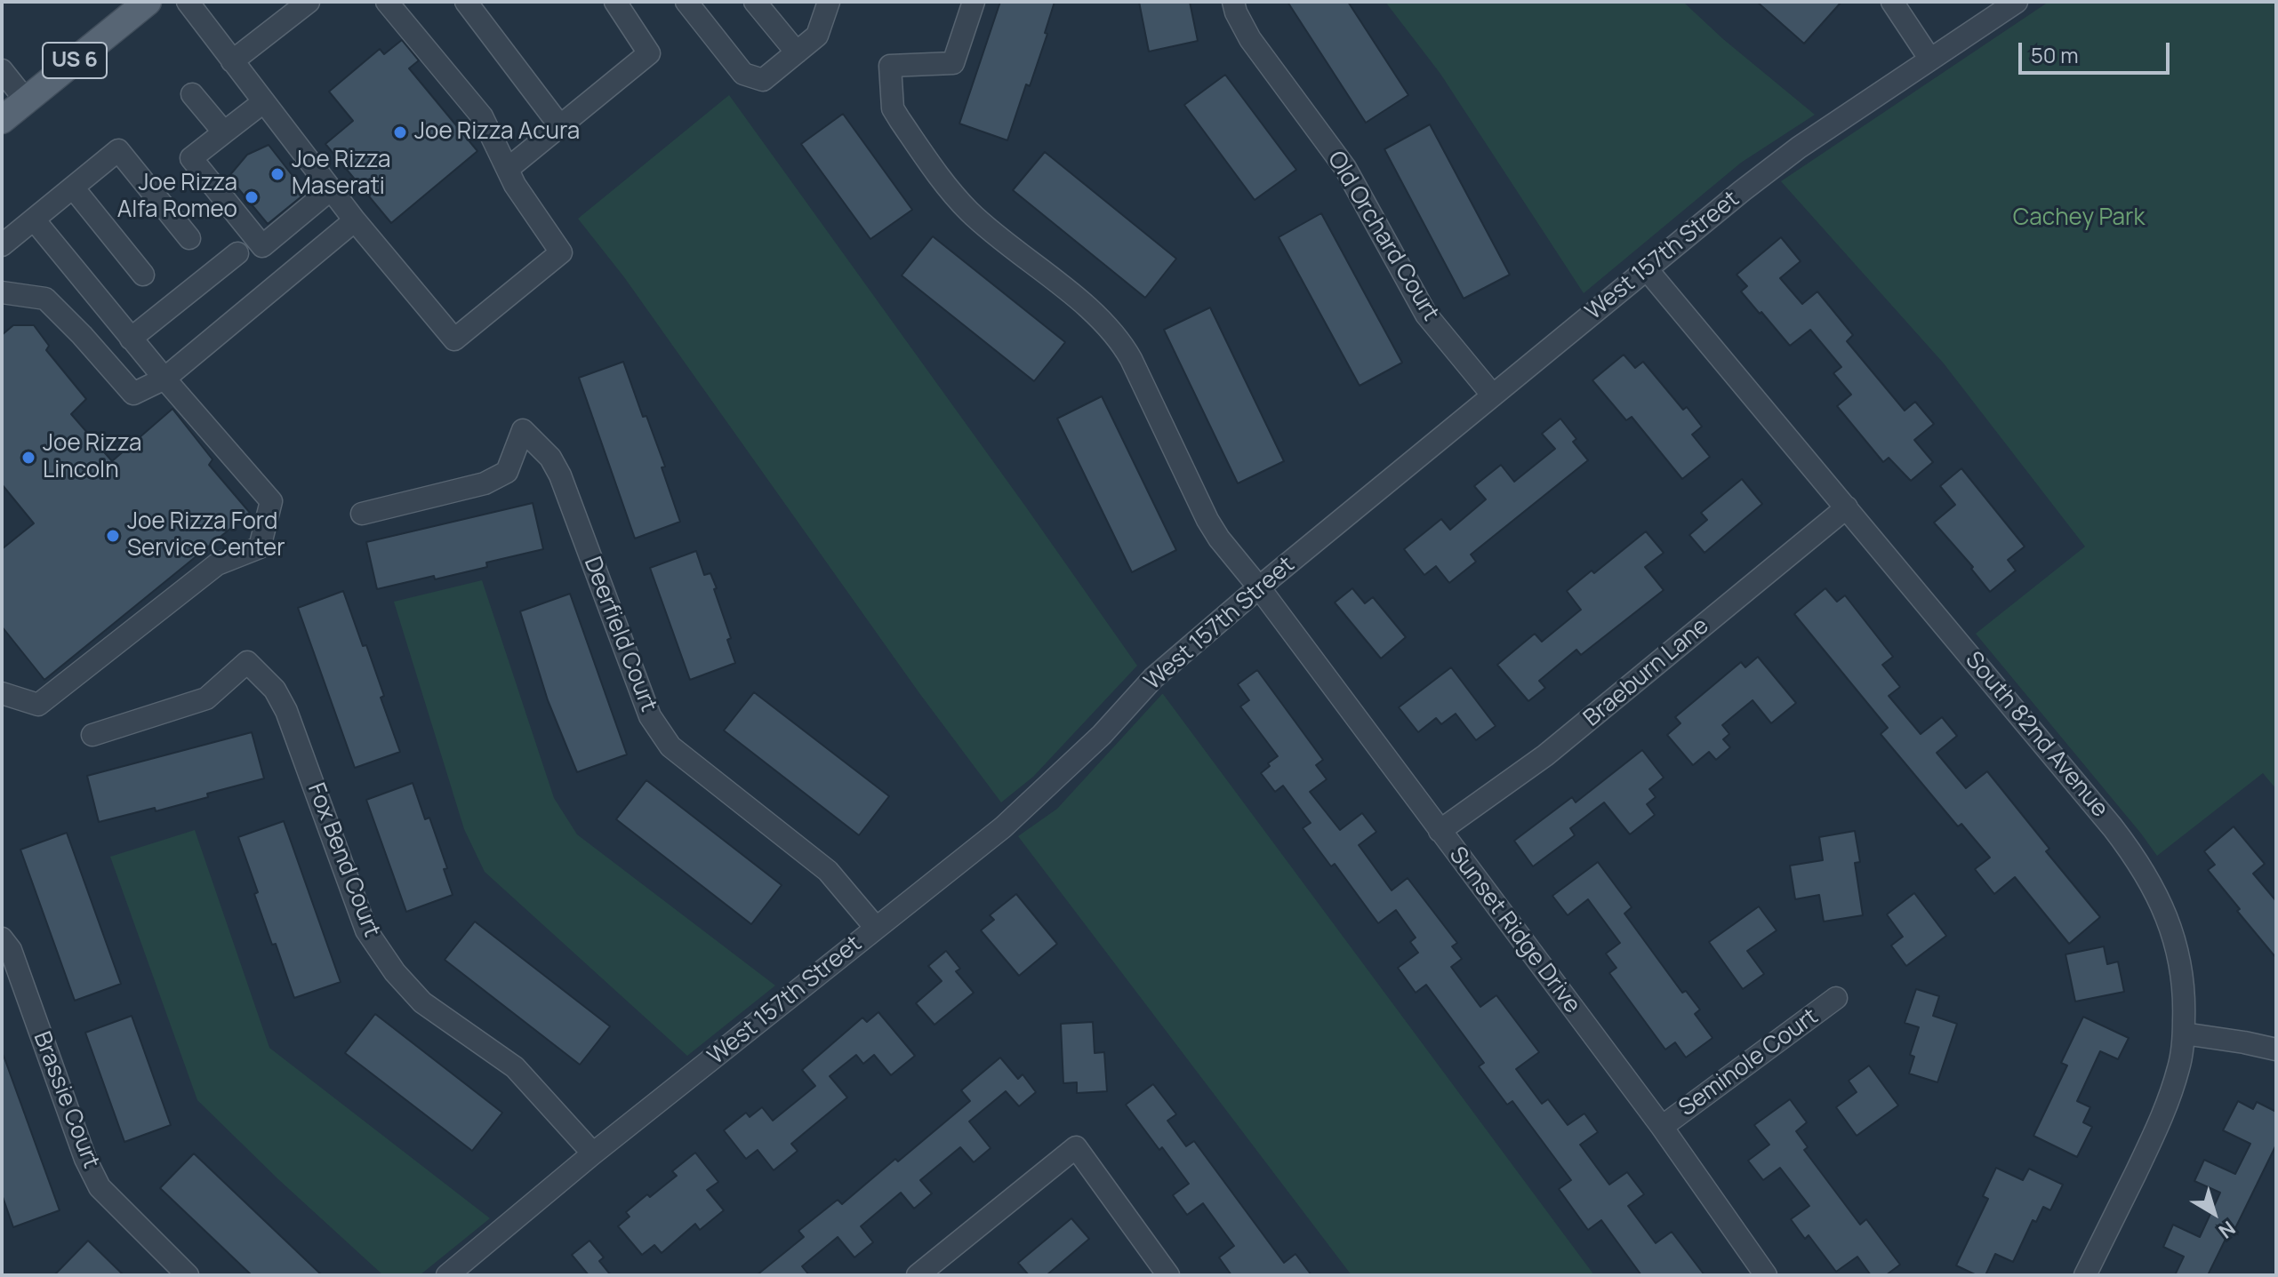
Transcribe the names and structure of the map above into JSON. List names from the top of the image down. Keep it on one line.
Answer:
{"streets":{"main road":["US 6"],"street":["Old Orchard Court","West 157th Street","Deerfield Court","Braeburn Lane","South 82nd Avenue","Fox Bend Court","Sunset Ridge Drive","Seminole Court","Brassie Court"]},"crossings":[["Old Orchard Court","West 157th Street"],["West 157th Street","Deerfield Court"],["West 157th Street","South 82nd Avenue"],["West 157th Street","Fox Bend Court"],["West 157th Street","Sunset Ridge Drive"],["Braeburn Lane","South 82nd Avenue"],["Braeburn Lane","Sunset Ridge Drive"],["Sunset Ridge Drive","Seminole Court"]],"parks":["Cachey Park"],"places":["Joe Rizza Acura","Joe Rizza Maserati","Joe Rizza Alfa Romeo","Joe Rizza Lincoln","Joe Rizza Ford Service Center"],"scale_bar":"50 m","north":"bottom right"}
